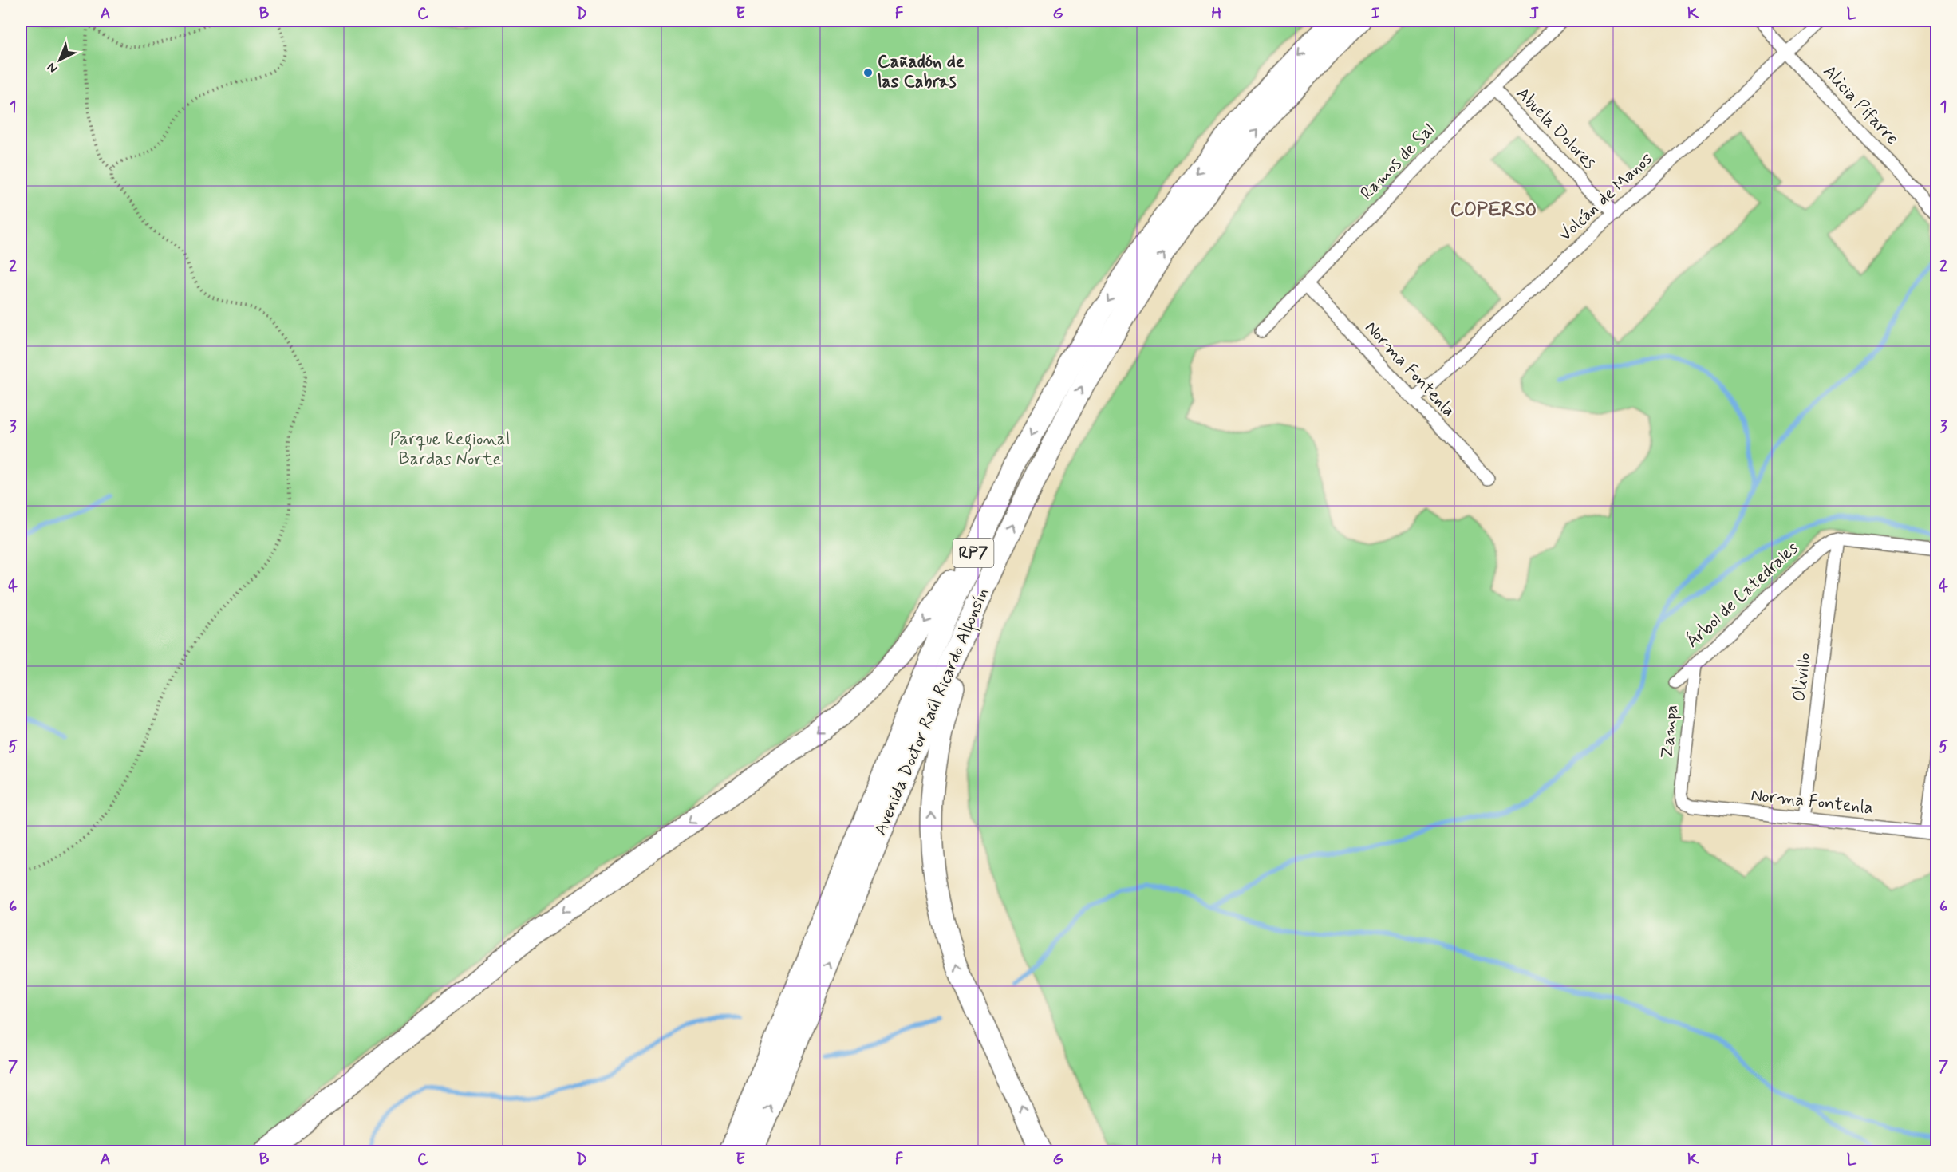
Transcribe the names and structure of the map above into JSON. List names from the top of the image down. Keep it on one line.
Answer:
{"streets":{"highway":["RP7","Avenida Doctor Raúl Ricardo Alfonsín"],"street":["Alicia Pifarre","Abuela Dolores","Ramos de Sal","Volcán de Manos","Norma Fontenla","Árbol de Catedrales","Olivillo","Zampa"]},"crossings":[["Alicia Pifarre","Volcán de Manos"],["Abuela Dolores","Ramos de Sal"],["Abuela Dolores","Volcán de Manos"],["Ramos de Sal","Norma Fontenla"],["Volcán de Manos","Norma Fontenla"],["Norma Fontenla","Olivillo"],["Norma Fontenla","Zampa"],["Árbol de Catedrales","Olivillo"],["Árbol de Catedrales","Zampa"]],"districts":["COPERSO"],"parks":["Parque Regional Bardas Norte"],"places":["Cañadón de las Cabras"],"north":"bottom left","grid":{"columns":["A","B","C","D","E","F","G","H","I","J","K","L"],"rows":["1","2","3","4","5","6","7"]}}
